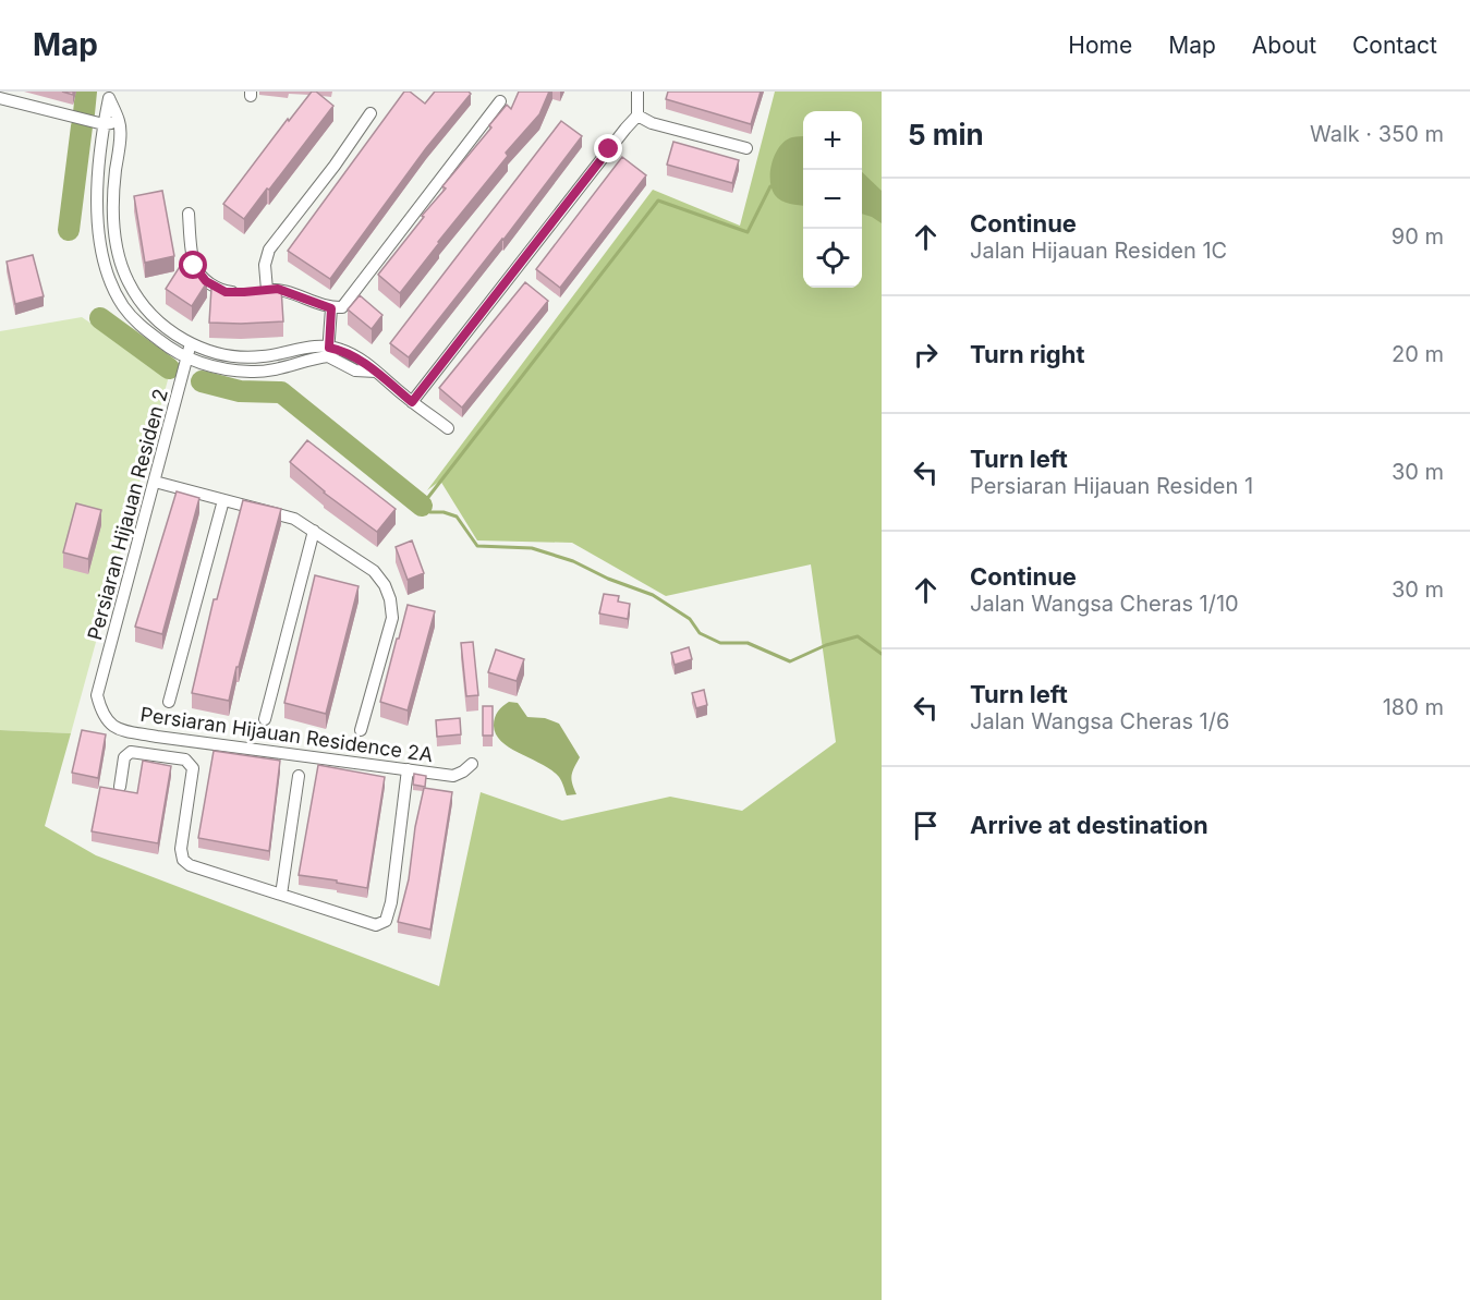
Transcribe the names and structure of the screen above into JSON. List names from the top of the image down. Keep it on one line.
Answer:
{"streets":{"street":["Persiaran Hijauan Residen 2","Persiaran Hijauan Residence 2A"]},"crossings":[["Persiaran Hijauan Residen 2","Persiaran Hijauan Residence 2A"]],"page":{"header":"Map","nav":["Home","Map","About","Contact"],"heading":["5 min","Walk · 350 m"],"map_buttons":["+","−"],"list":[["Continue","Jalan Hijauan Residen 1C","90 m"],["Turn right","20 m"],["Turn left","Persiaran Hijauan Residen 1","30 m"],["Continue","Jalan Wangsa Cheras 1/10","30 m"],["Turn left","Jalan Wangsa Cheras 1/6","180 m"],"Arrive at destination"]}}
